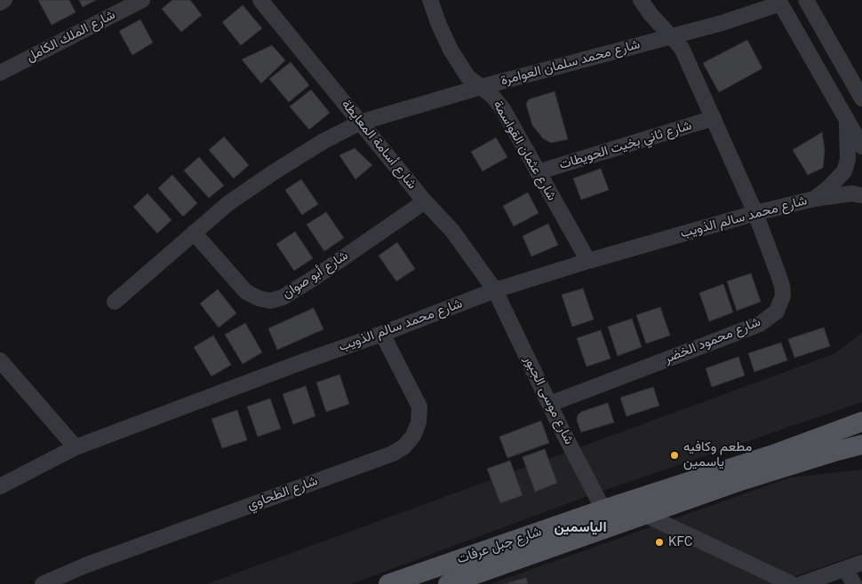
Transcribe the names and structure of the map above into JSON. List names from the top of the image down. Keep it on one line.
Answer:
{"streets":{"main road":["شارع جبل عرفات"],"street":["شارع الملك الكامل","شارع محمد سلمان العوامرة","شارع أسامة المعايطة","شارع ثاني بخيت الحويطات","شارع عثمان القواسمة","شارع محمد سالم الذويب","شارع أبو صوان","شارع محمود الخضر","شارع موسى الجبور","شارع الطحاوي"]},"crossings":[["شارع محمد سلمان العوامرة","شارع أسامة المعايطة"],["شارع محمد سلمان العوامرة","شارع عثمان القواسمة"],["شارع أسامة المعايطة","شارع محمد سالم الذويب"],["شارع أسامة المعايطة","شارع أبو صوان"],["شارع أسامة المعايطة","شارع موسى الجبور"],["شارع ثاني بخيت الحويطات","شارع عثمان القواسمة"],["شارع عثمان القواسمة","شارع محمد سالم الذويب"],["شارع محمد سالم الذويب","شارع محمود الخضر"],["شارع محمد سالم الذويب","شارع موسى الجبور"],["شارع محمد سالم الذويب","شارع الطحاوي"],["شارع محمود الخضر","شارع موسى الجبور"],["شارع موسى الجبور","شارع جبل عرفات"]],"districts":["الياسمين"],"places":["مطعم وكافيه ياسمين","KFC"]}
